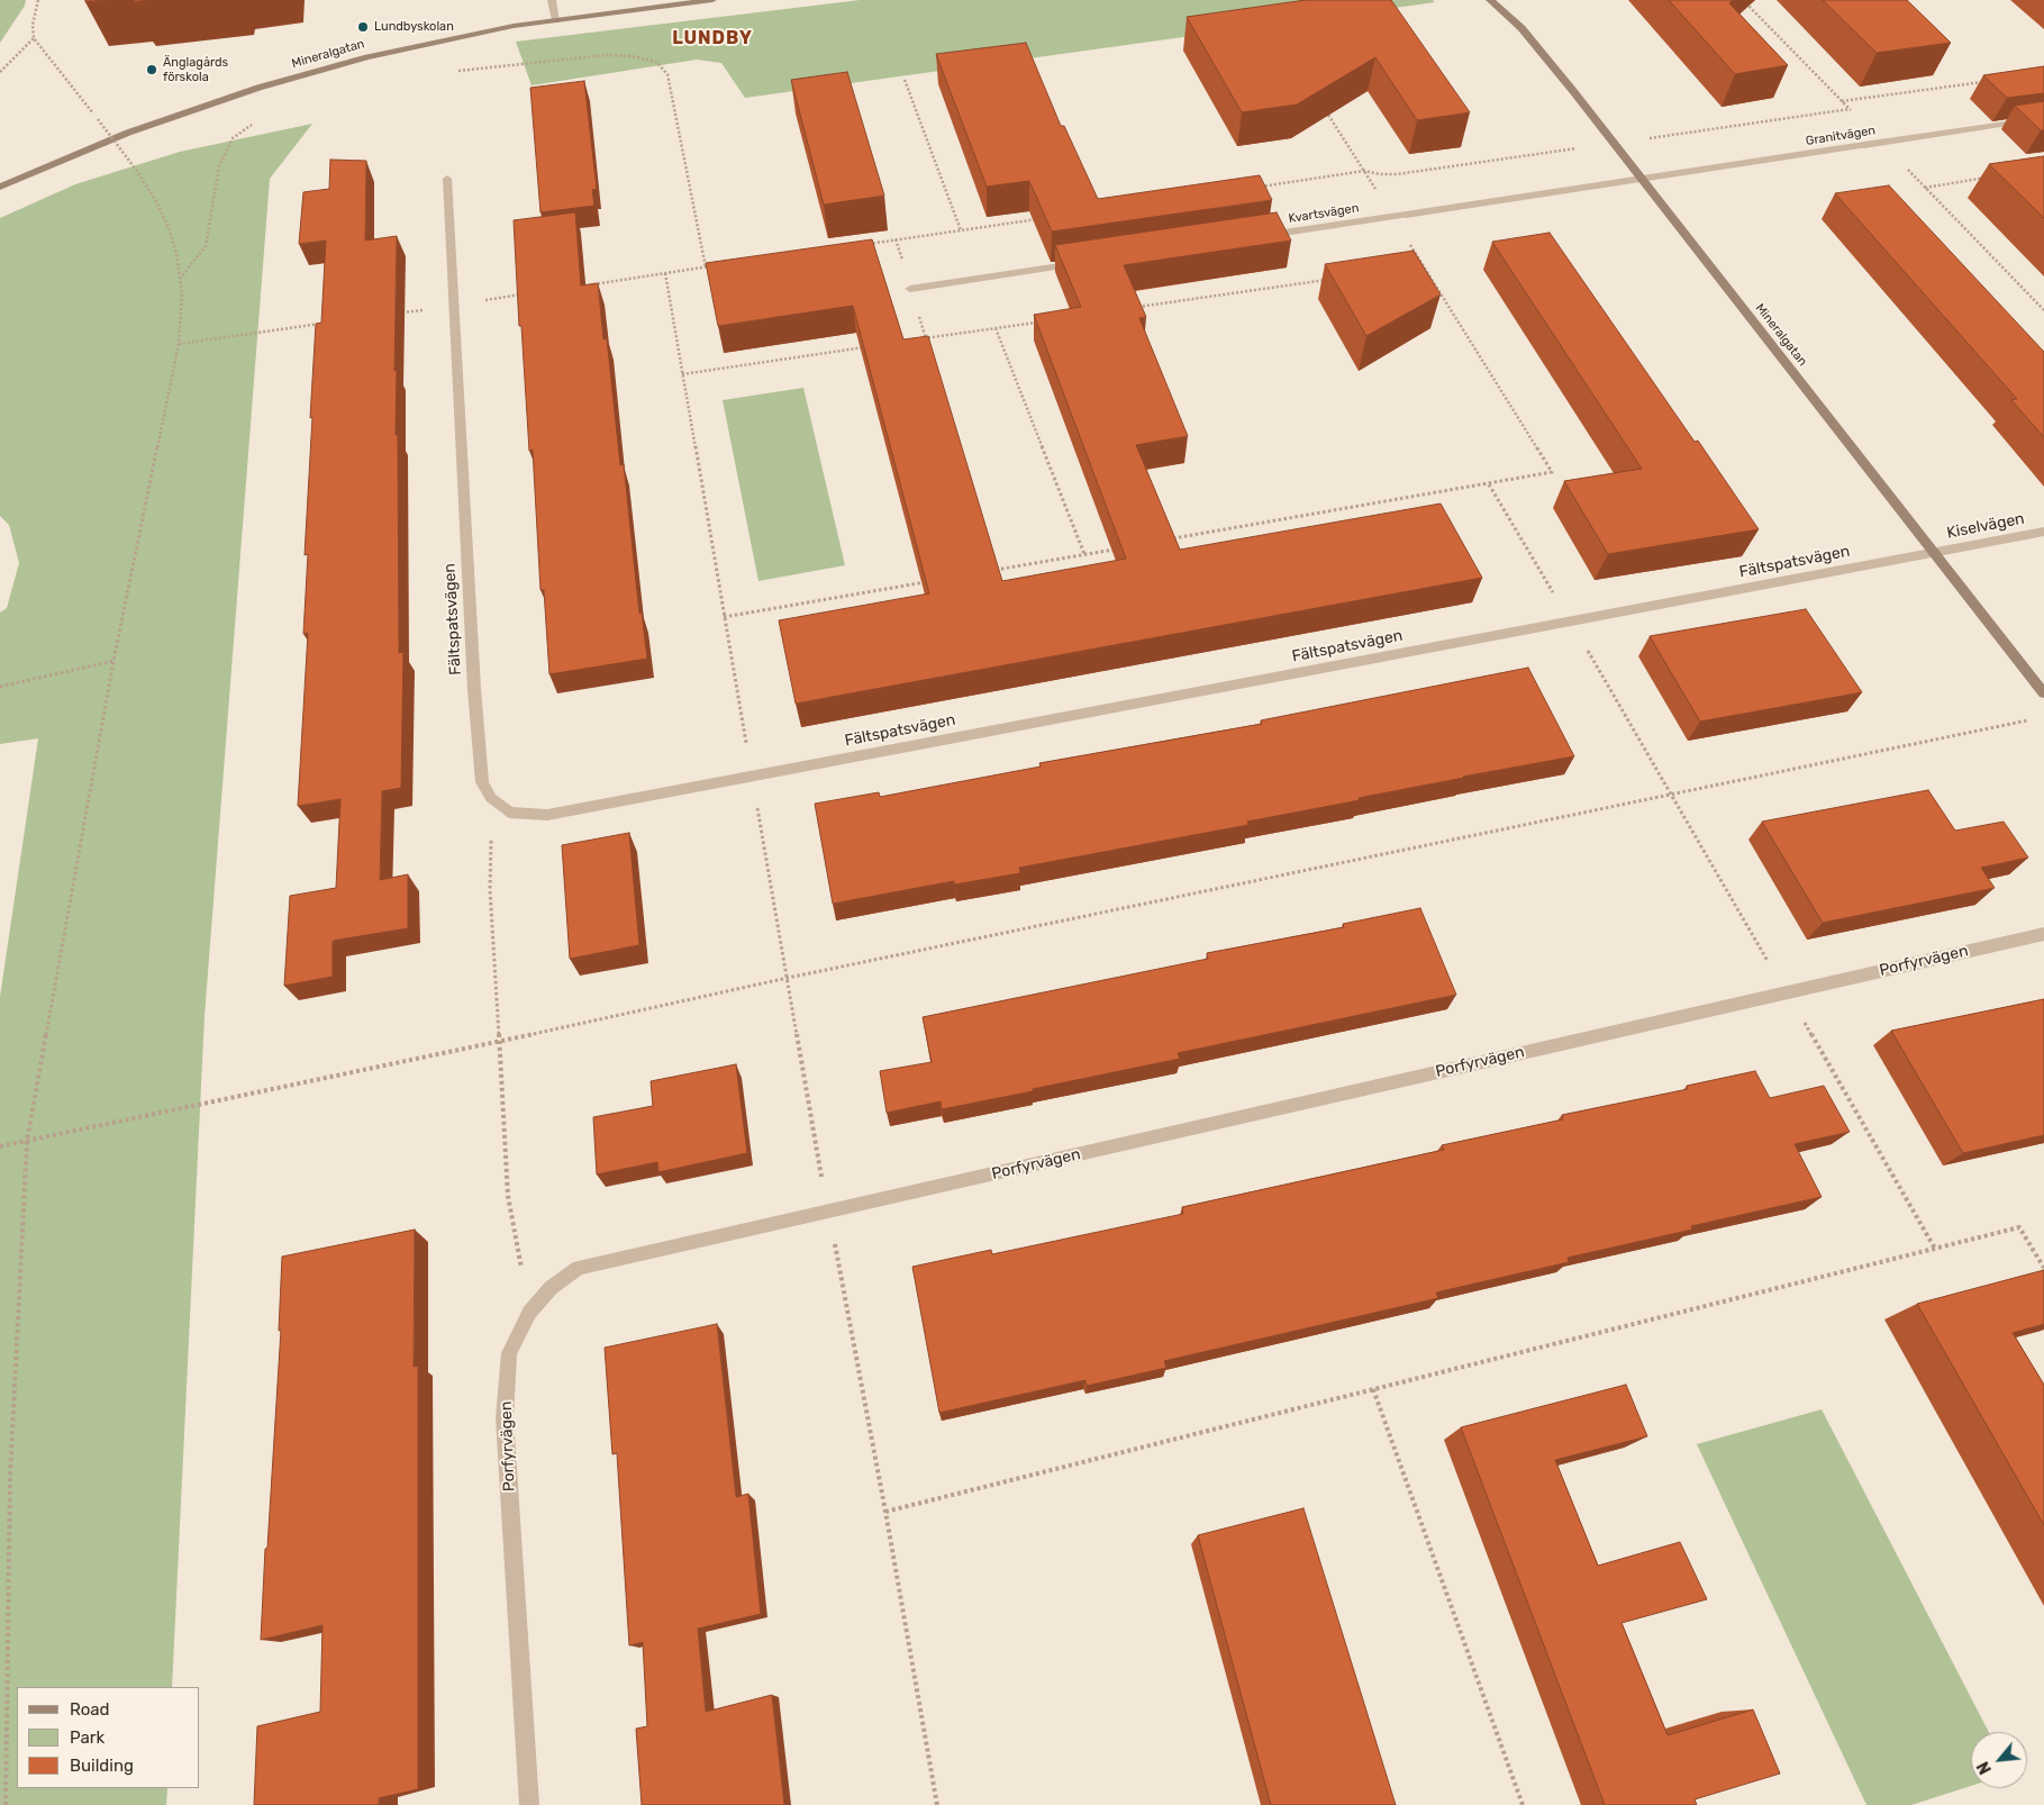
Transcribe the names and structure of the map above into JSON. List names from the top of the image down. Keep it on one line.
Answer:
{"streets":{"street":["Mineralgatan","Granitvägen","Kvartsvägen","Kiselvägen","Fältspatsvägen","Porfyrvägen"]},"crossings":[["Mineralgatan","Granitvägen"],["Mineralgatan","Kvartsvägen"],["Mineralgatan","Kiselvägen"],["Mineralgatan","Fältspatsvägen"],["Granitvägen","Kvartsvägen"],["Kiselvägen","Fältspatsvägen"]],"districts":["LUNDBY"],"places":["Lundbyskolan","Änglagårds förskola"],"legend":["Road","Park","Building"],"north":"bottom left"}
